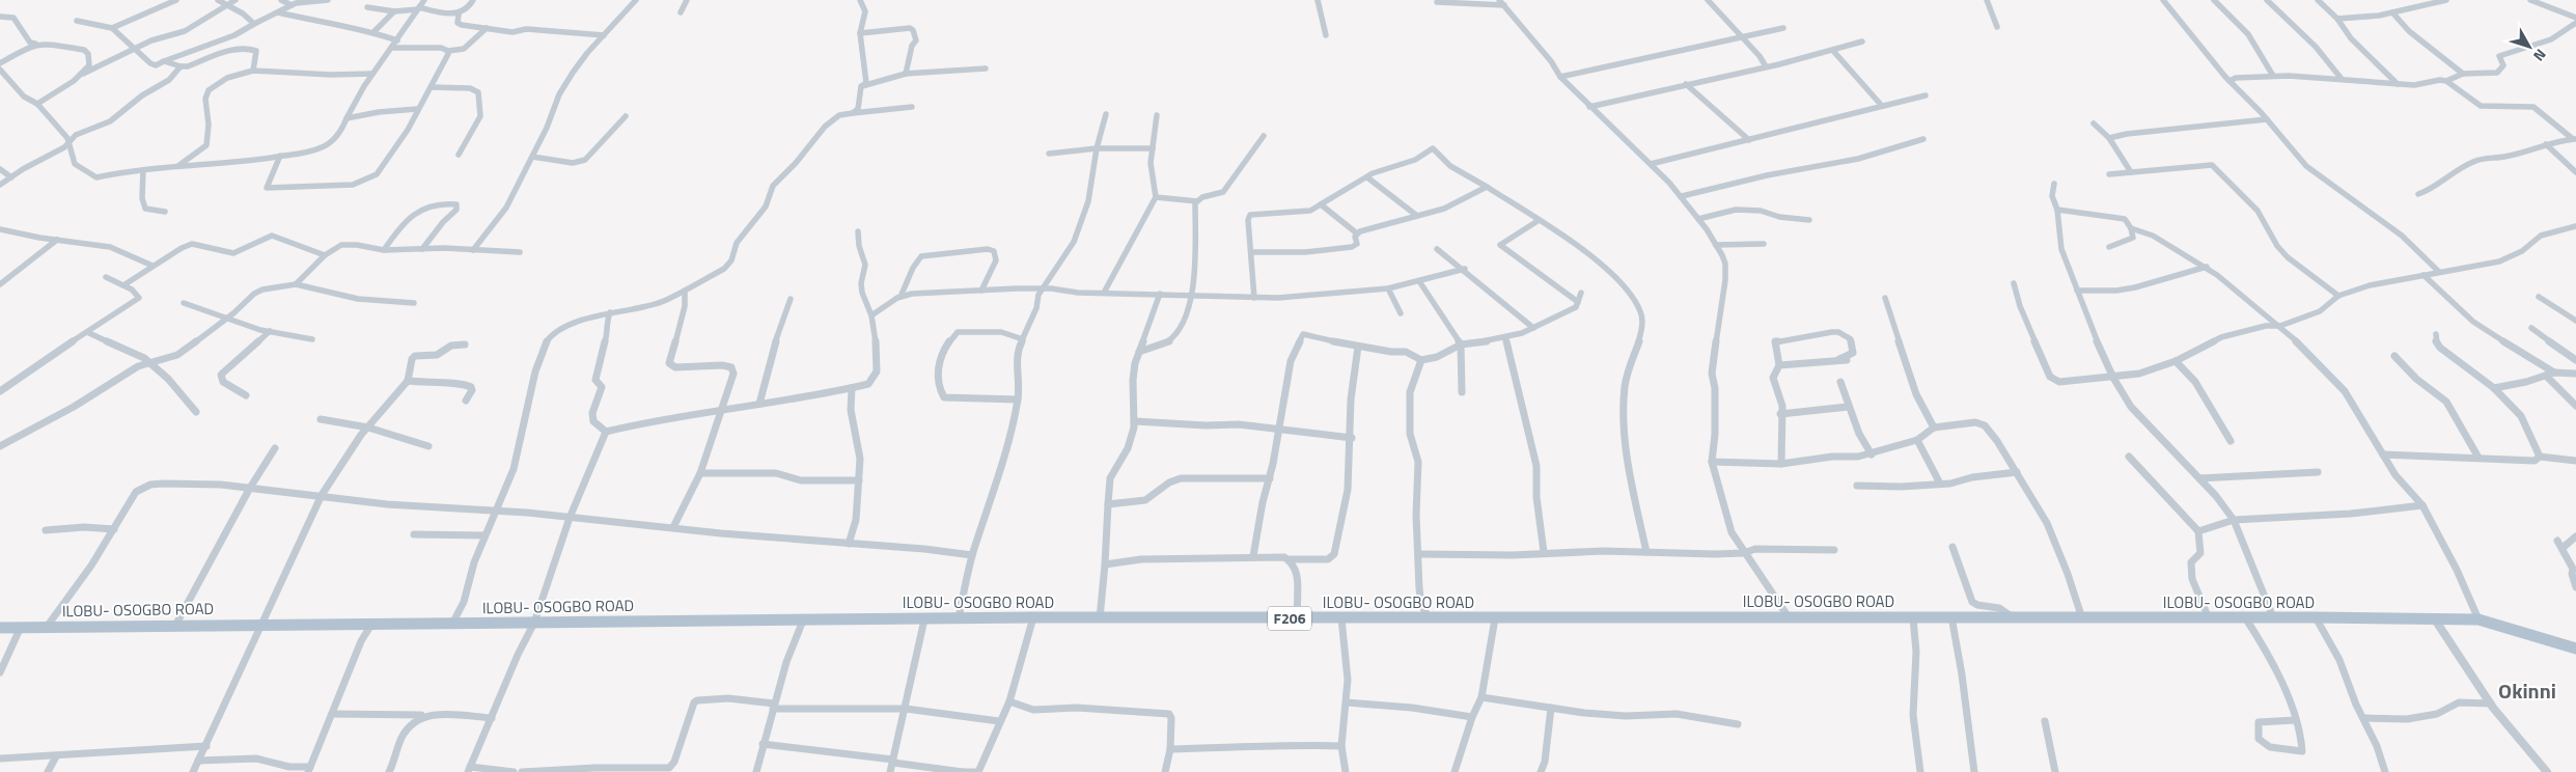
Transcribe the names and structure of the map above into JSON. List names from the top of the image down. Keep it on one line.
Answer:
{"streets":{"main road":["ILOBU- OSOGBO ROAD","F206"]},"districts":["Okinni"],"north":"bottom right"}
